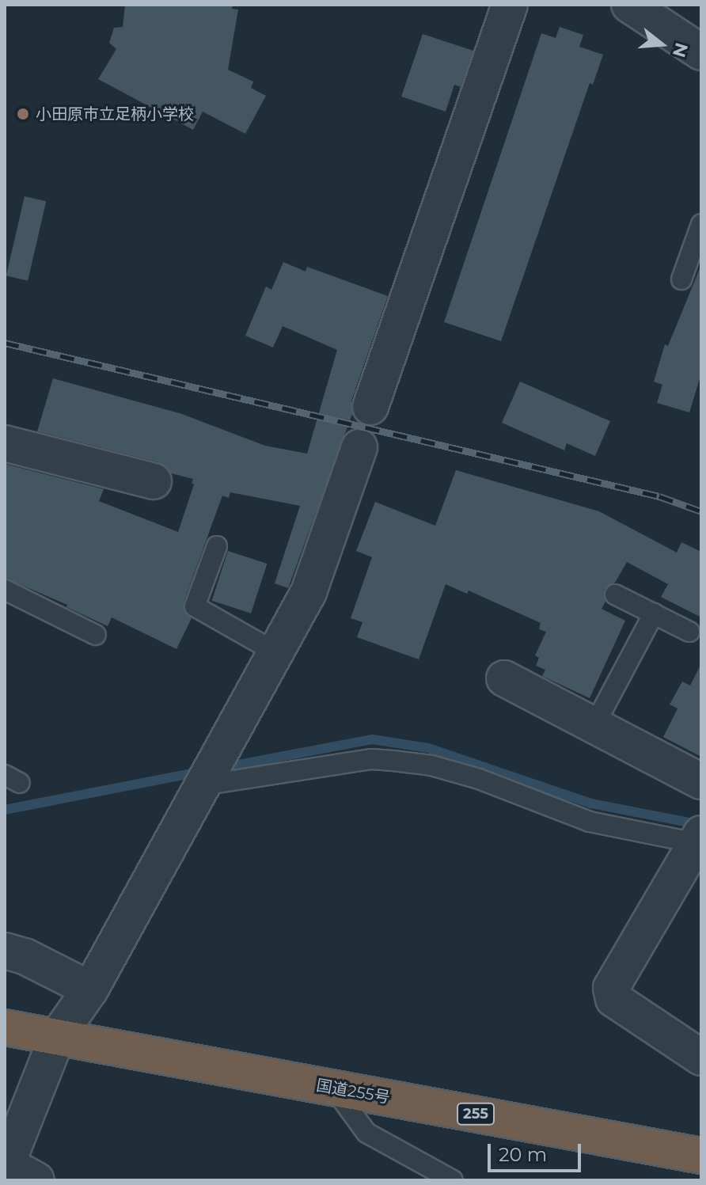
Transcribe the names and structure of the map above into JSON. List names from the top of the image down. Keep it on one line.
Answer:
{"streets":{"highway":["国道255号","255"]},"places":["小田原市立足柄小学校"],"scale_bar":"20 m","north":"right"}
